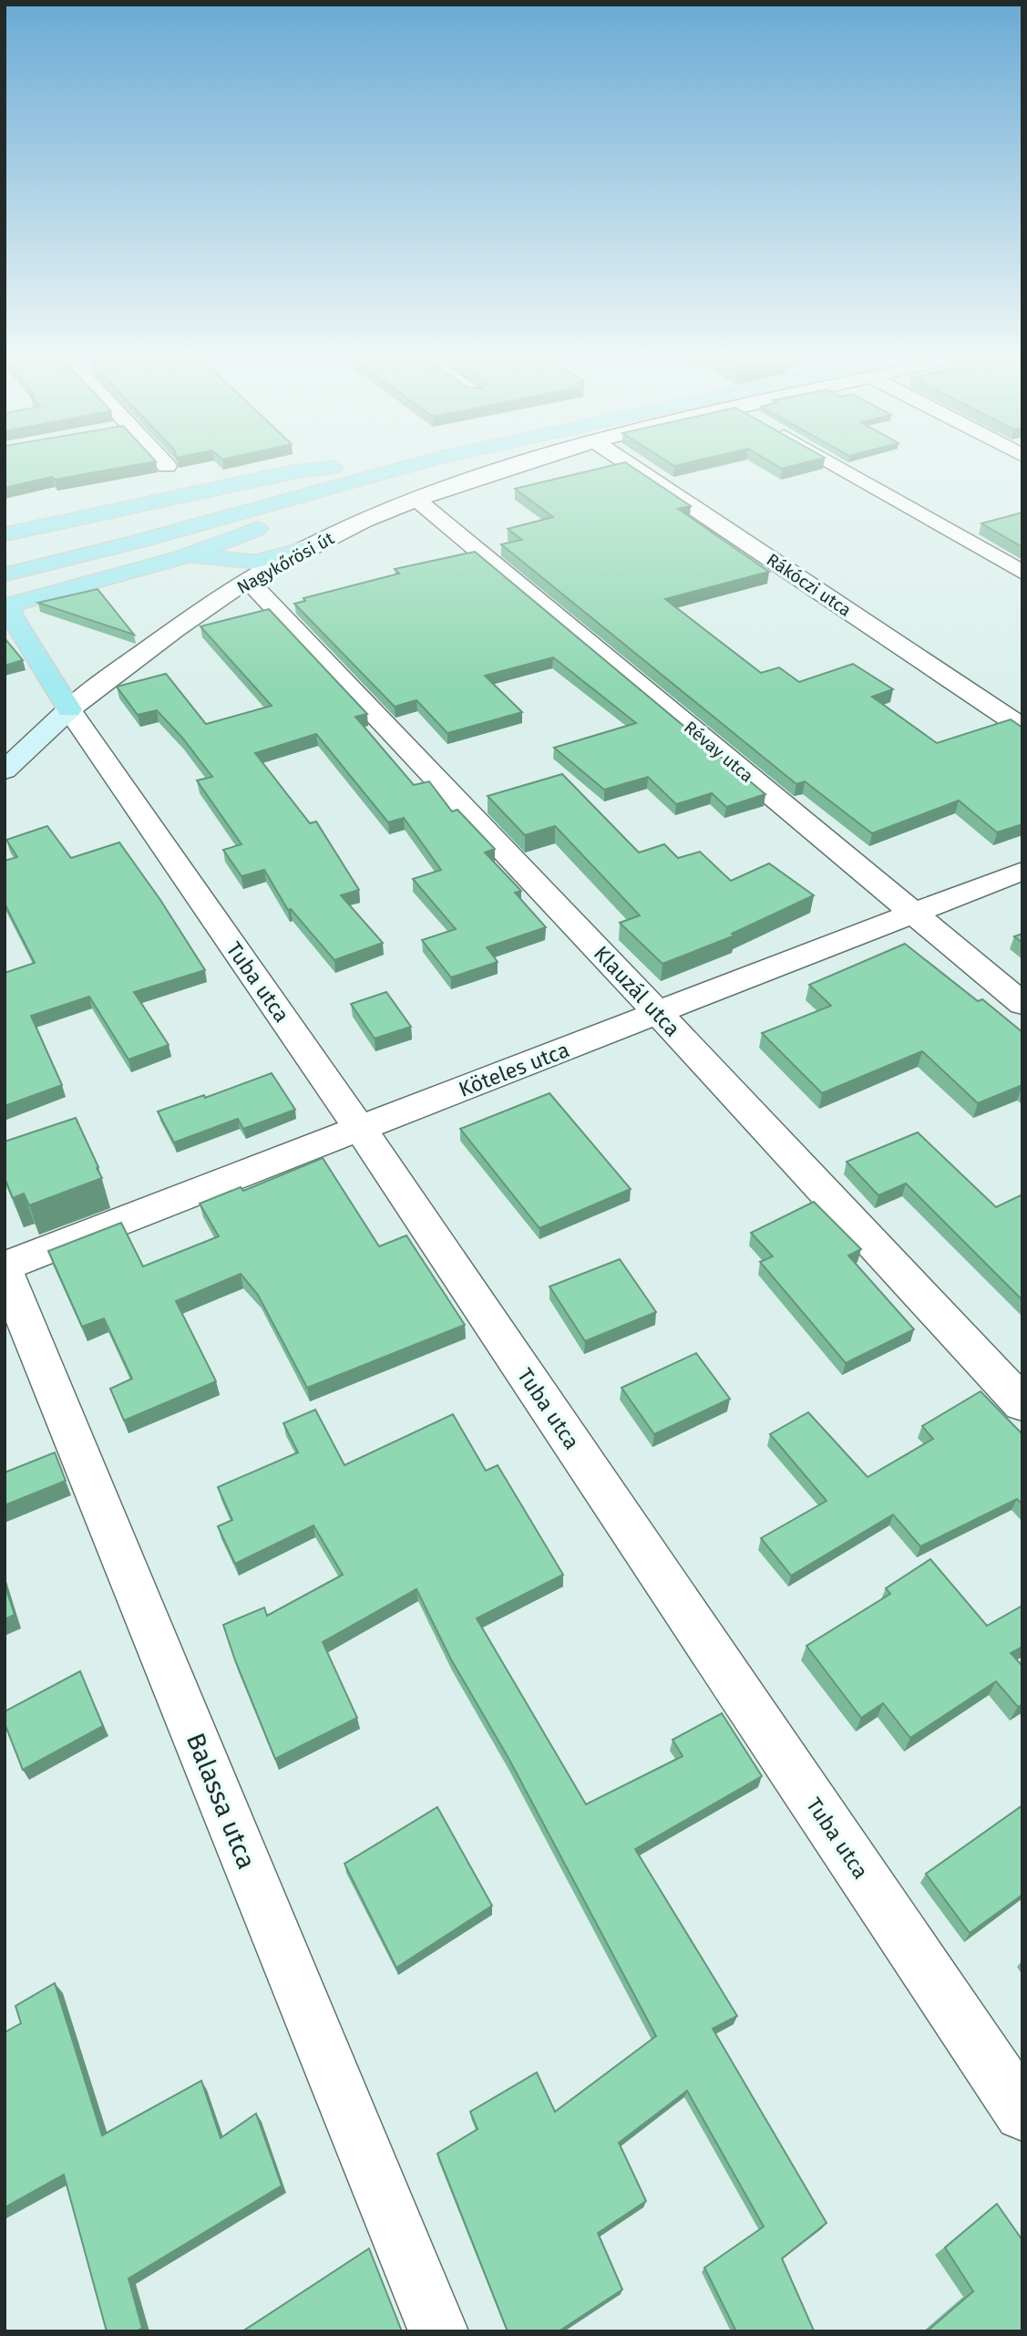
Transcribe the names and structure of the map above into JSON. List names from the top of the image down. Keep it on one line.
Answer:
{"streets":{"street":["Nagykőrösi út","Rákóczi utca","Révay utca","Tuba utca","Klauzál utca","Köteles utca","Balassa utca"]},"crossings":[["Nagykőrösi út","Révay utca"],["Nagykőrösi út","Tuba utca"],["Nagykőrösi út","Klauzál utca"],["Révay utca","Köteles utca"],["Tuba utca","Köteles utca"],["Klauzál utca","Köteles utca"],["Köteles utca","Balassa utca"]]}
